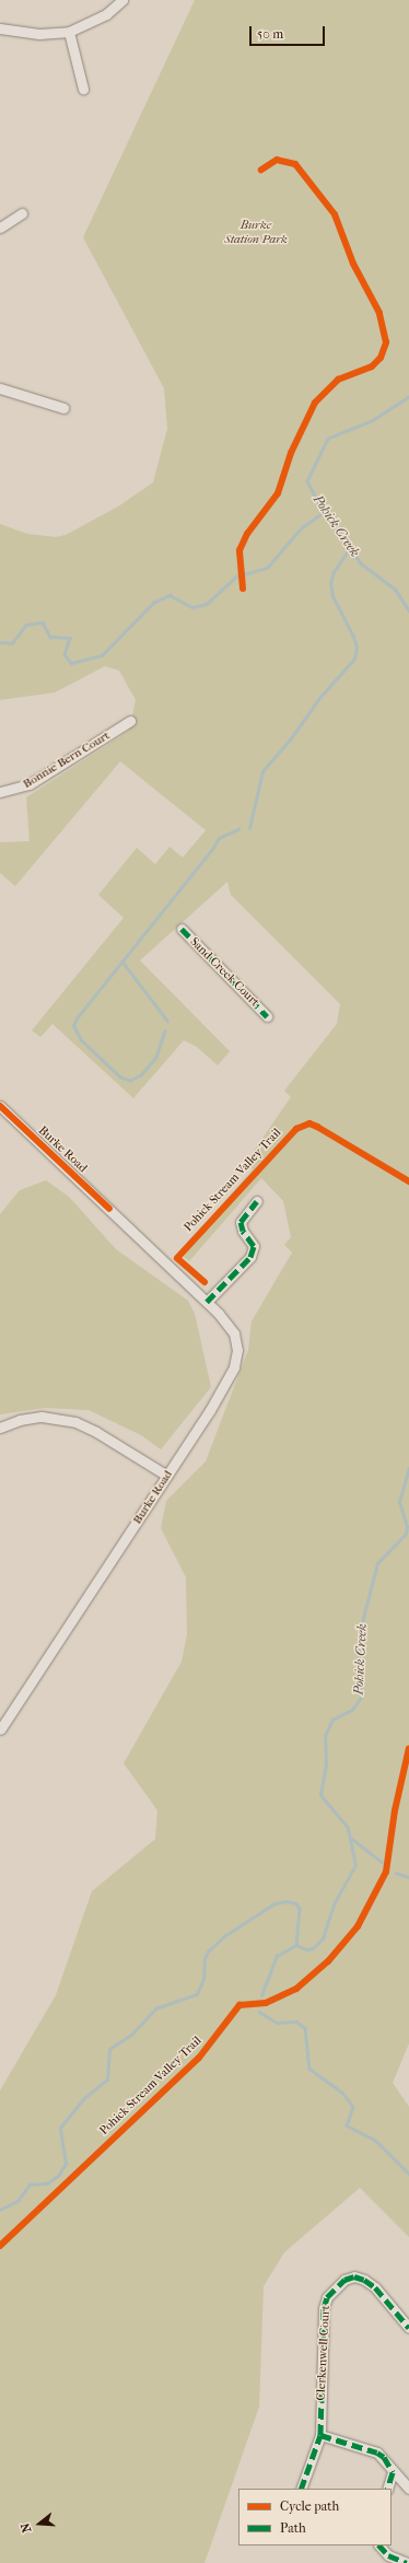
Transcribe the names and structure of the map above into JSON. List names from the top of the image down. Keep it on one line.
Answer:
{"streets":{"street":["Bonnie Bern Court","Sand Creek Court","Burke Road","Clerkenwell Court"],"cycle path":["Pohick Stream Valley Trail"]},"water":["Pohick Creek"],"parks":["Burke Station Park"],"legend":["Cycle path","Path"],"scale_bar":"50 m","north":"left"}
